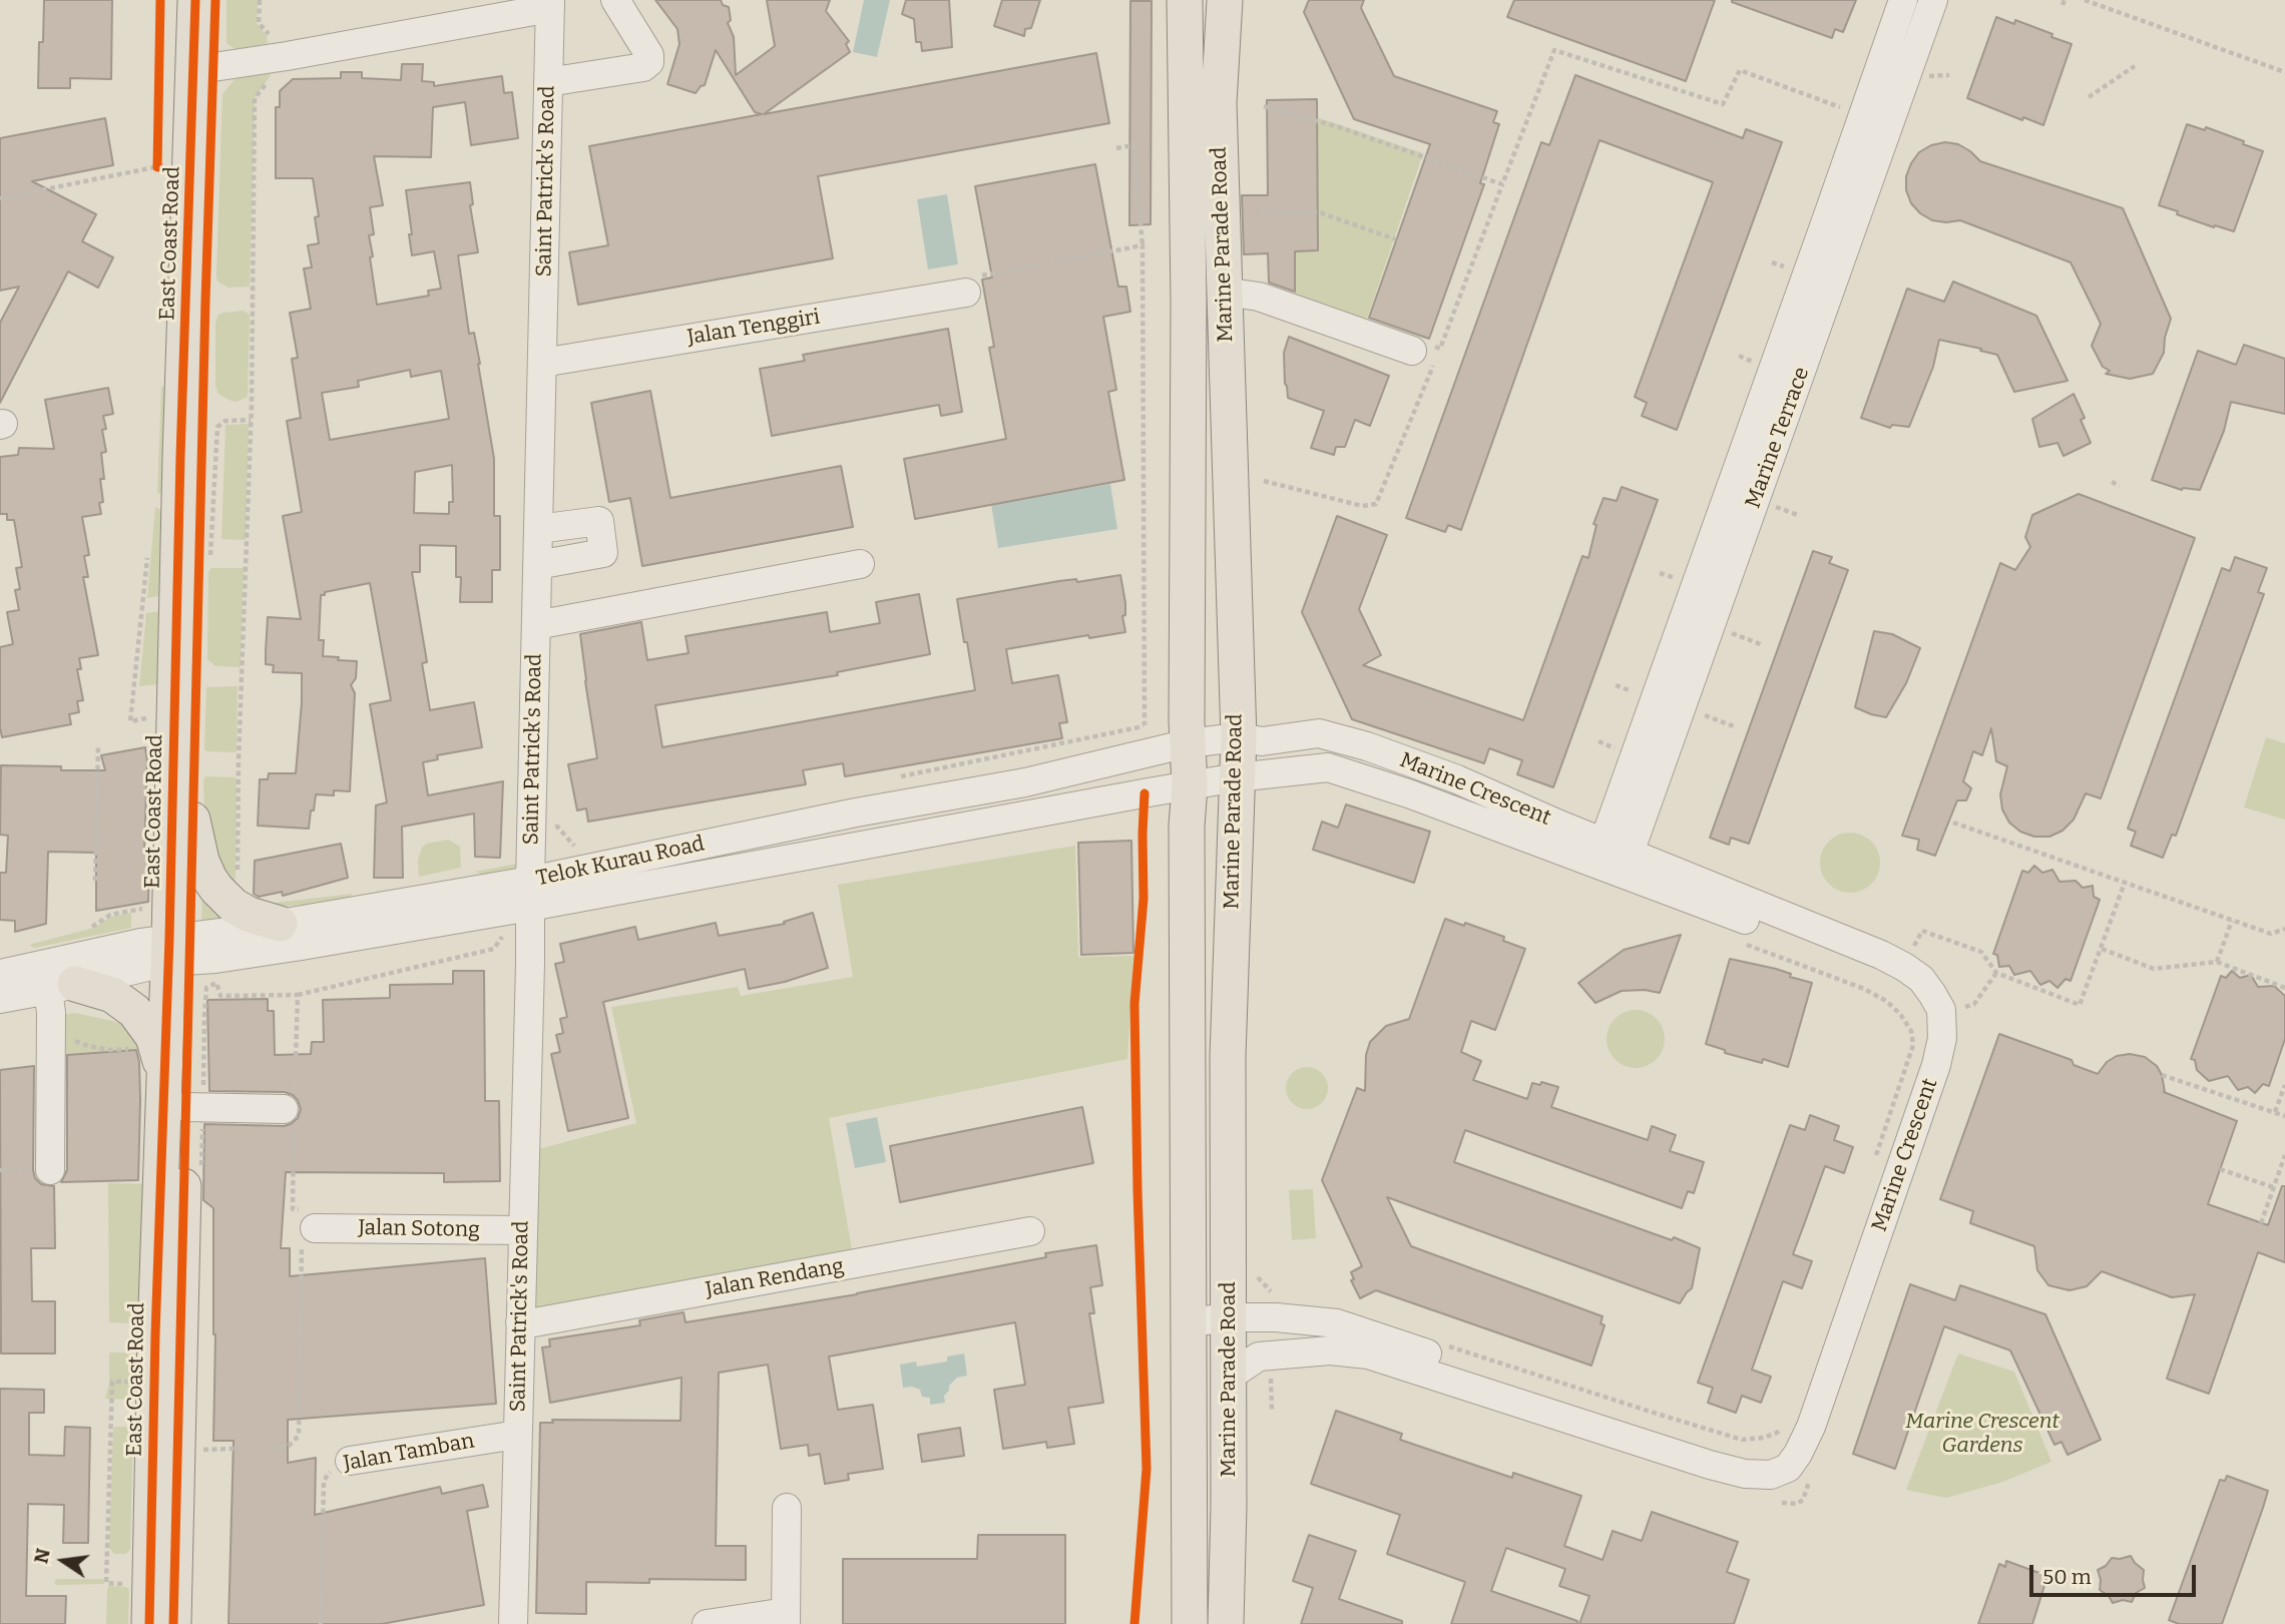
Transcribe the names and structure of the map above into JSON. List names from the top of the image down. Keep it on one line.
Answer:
{"streets":{"main road":["East Coast Road","Marine Parade Road"],"street":["Saint Patrick's Road","Jalan Tenggiri","Marine Terrace","Marine Crescent","Telok Kurau Road","Jalan Sotong","Jalan Rendang","Jalan Tamban"]},"crossings":[["Saint Patrick's Road","Jalan Tenggiri"],["Saint Patrick's Road","Telok Kurau Road"],["Saint Patrick's Road","Jalan Sotong"],["Saint Patrick's Road","Jalan Rendang"],["Saint Patrick's Road","Jalan Tamban"],["East Coast Road","Telok Kurau Road"],["Marine Parade Road","Marine Crescent"],["Marine Parade Road","Telok Kurau Road"],["Marine Terrace","Marine Crescent"],["Marine Crescent","Telok Kurau Road"]],"parks":["Marine Crescent Gardens"],"scale_bar":"50 m","north":"left"}
